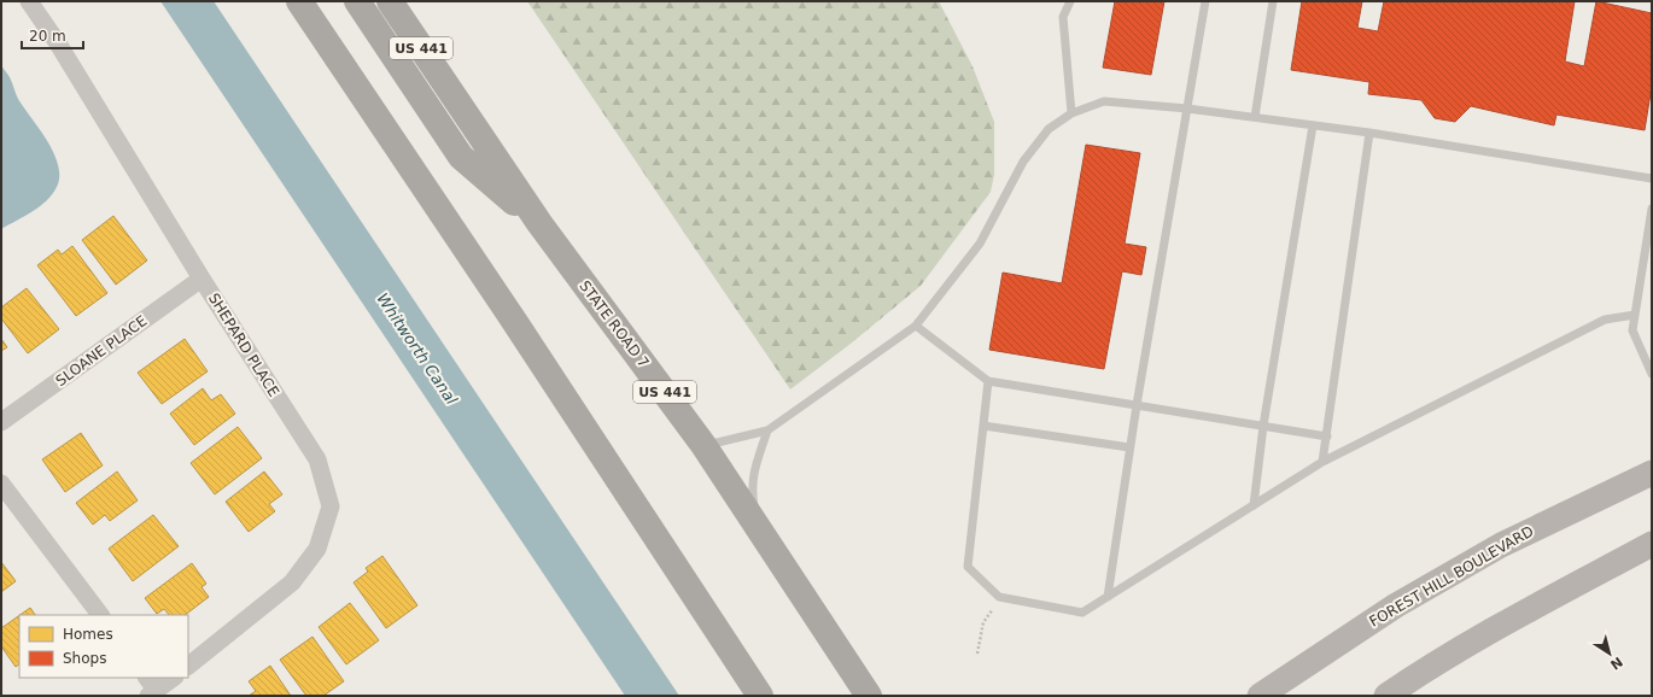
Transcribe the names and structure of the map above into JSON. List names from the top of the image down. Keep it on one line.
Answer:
{"streets":{"main road":["US 441","STATE ROAD 7","FOREST HILL BOULEVARD"],"street":["SHEPARD PLACE","SLOANE PLACE"]},"crossings":[["SHEPARD PLACE","SLOANE PLACE"]],"water":["Whitworth Canal"],"legend":["Homes","Shops"],"scale_bar":"20 m","north":"bottom right"}
